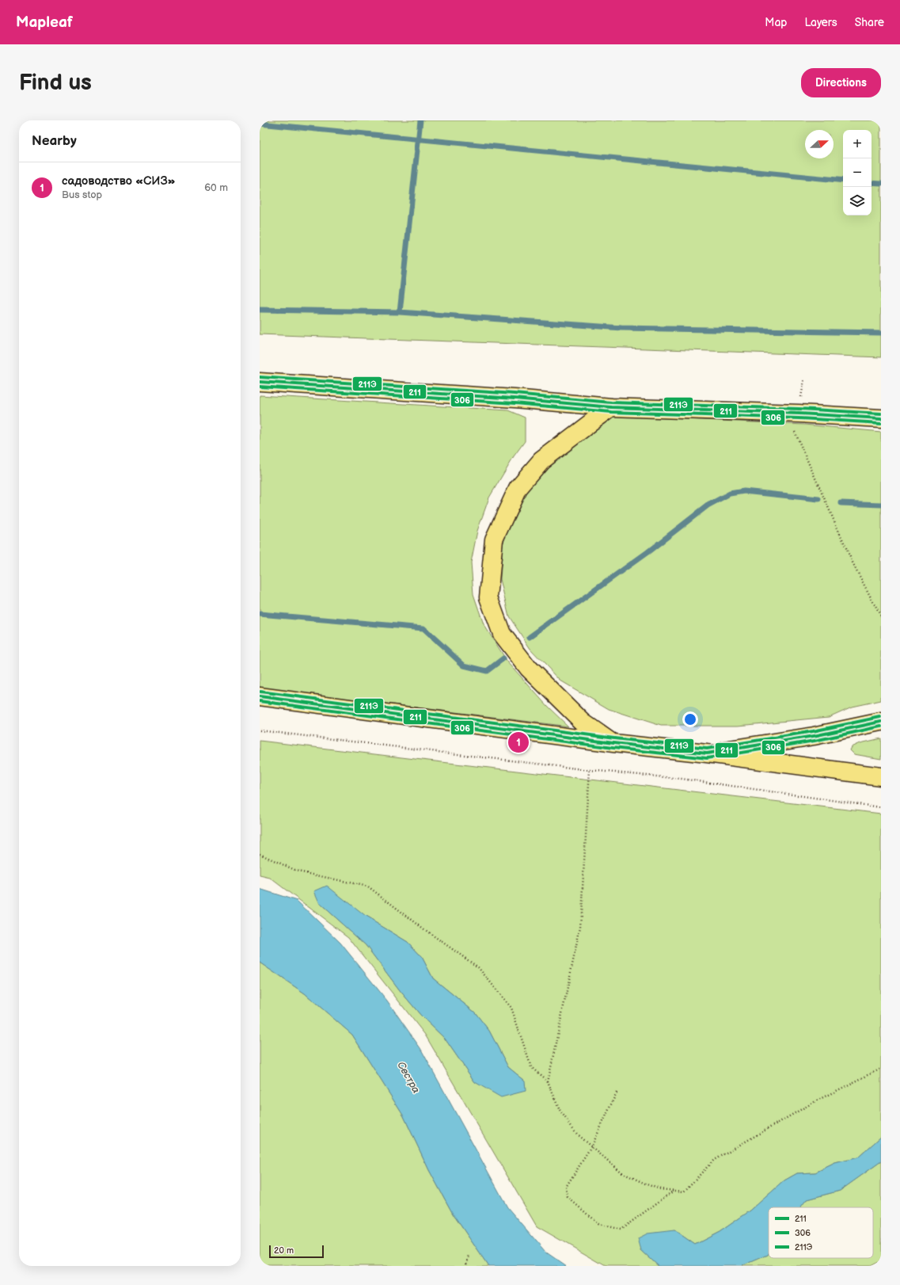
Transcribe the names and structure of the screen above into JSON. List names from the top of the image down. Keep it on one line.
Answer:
{"water":["Сестра"],"lines":["transit line 211Э","transit line 211","transit line 306"],"legend":["211","306","211Э"],"scale_bar":"20 m","north":"right","page":{"header":"Mapleaf","nav":["Map","Layers","Share"],"buttons":"Directions","title":"Find us","heading":"Nearby","map_buttons":["+","−"],"list":[{"mark":"1","name":"садоводство «СИЗ»","note":"Bus stop","value":"60 m"}],"pins":"1","scale":"20 m"}}
